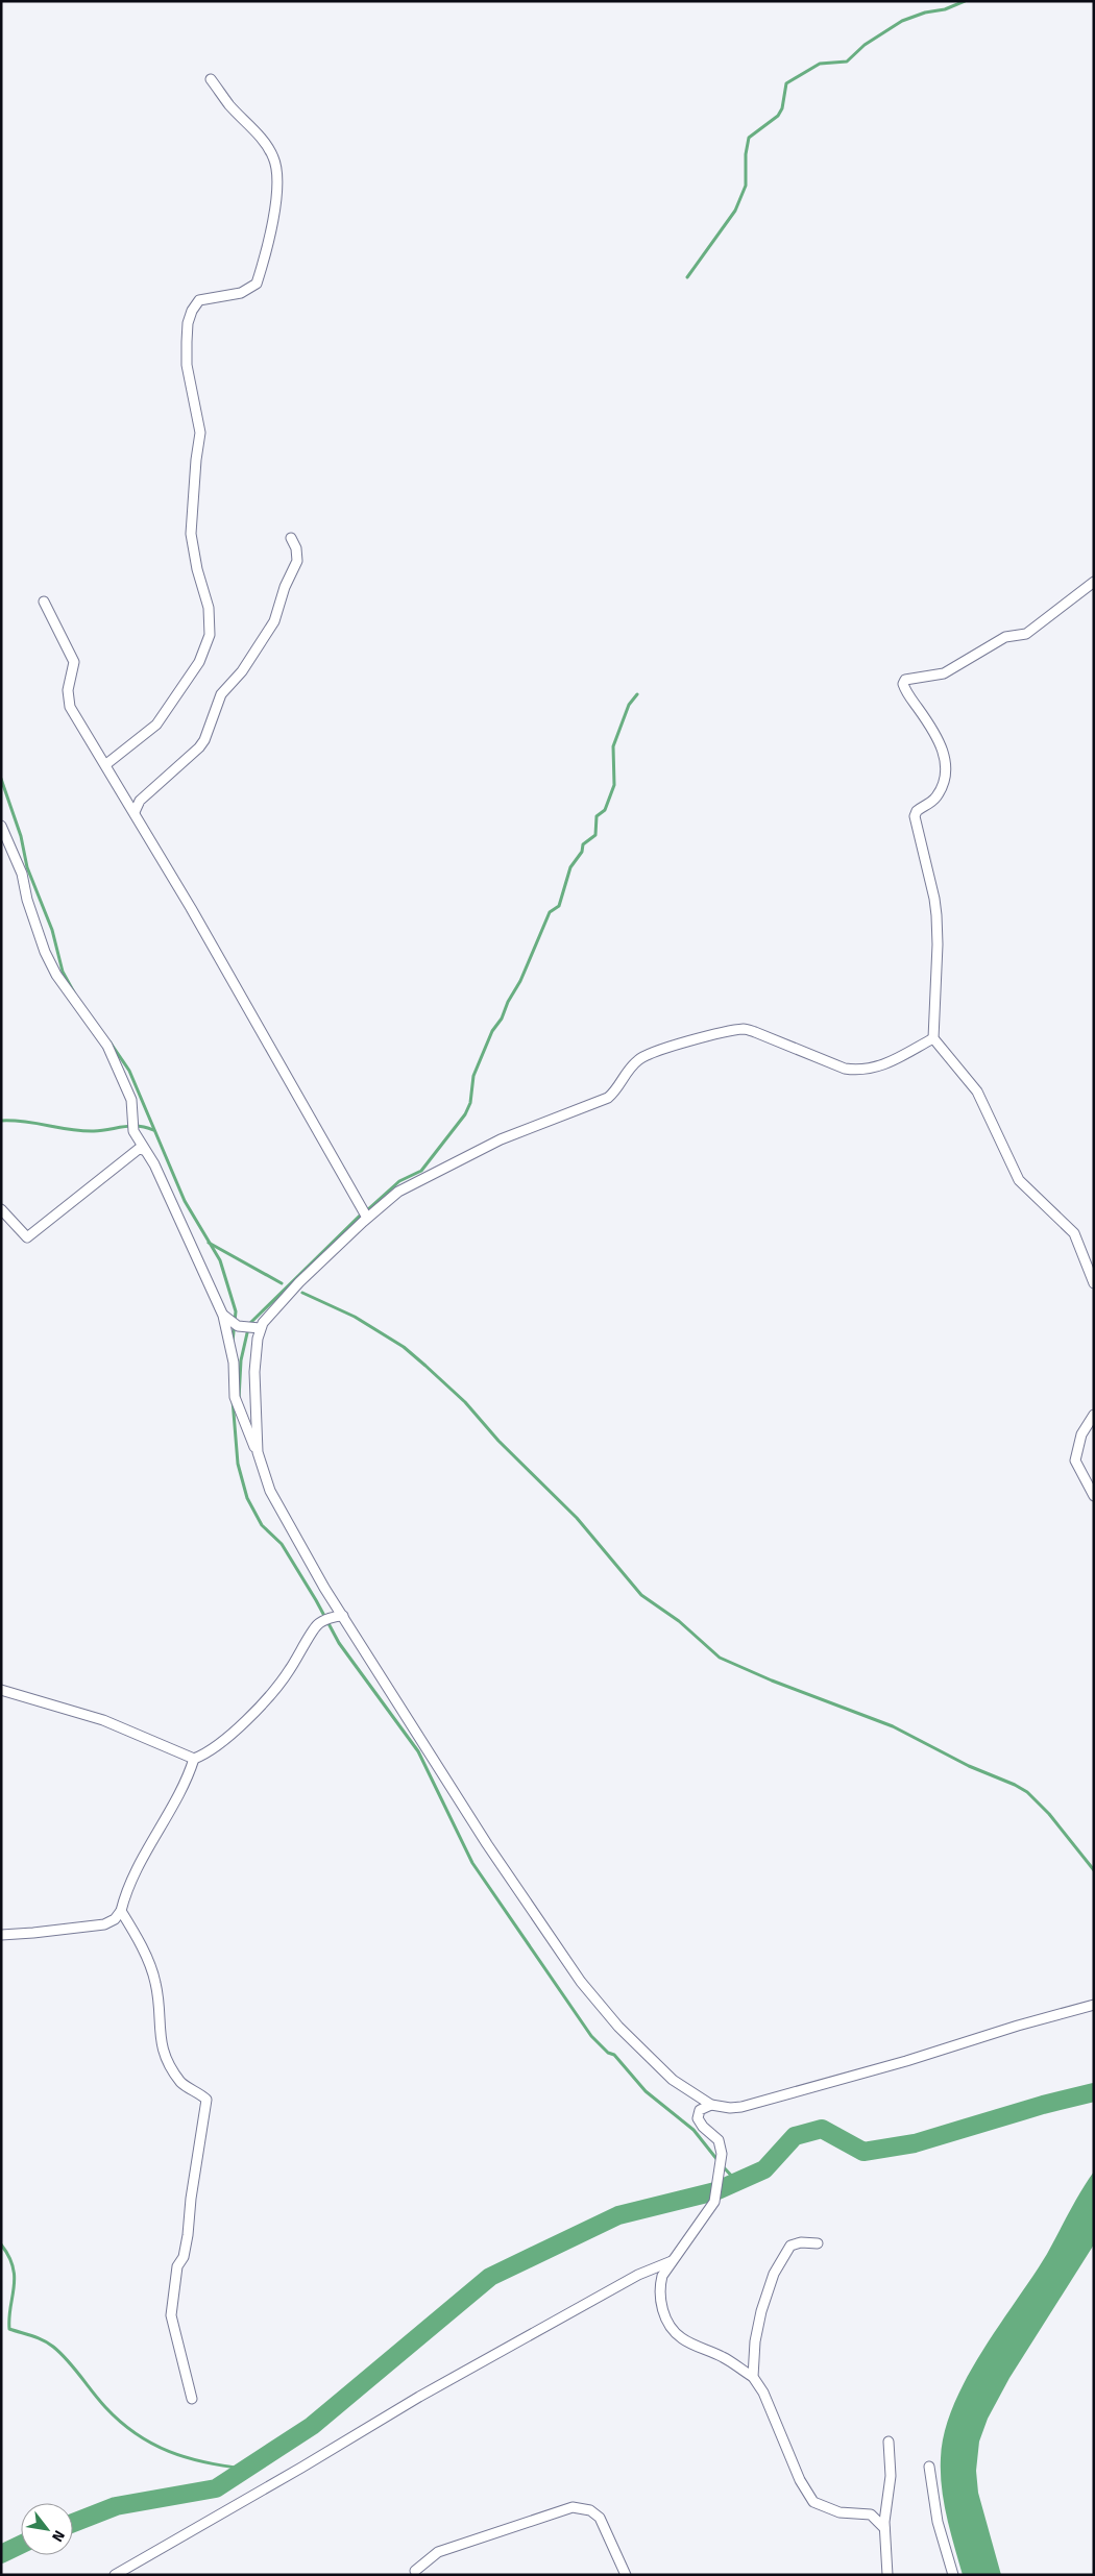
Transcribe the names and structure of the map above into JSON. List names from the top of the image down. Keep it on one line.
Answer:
{"north":"bottom right"}
